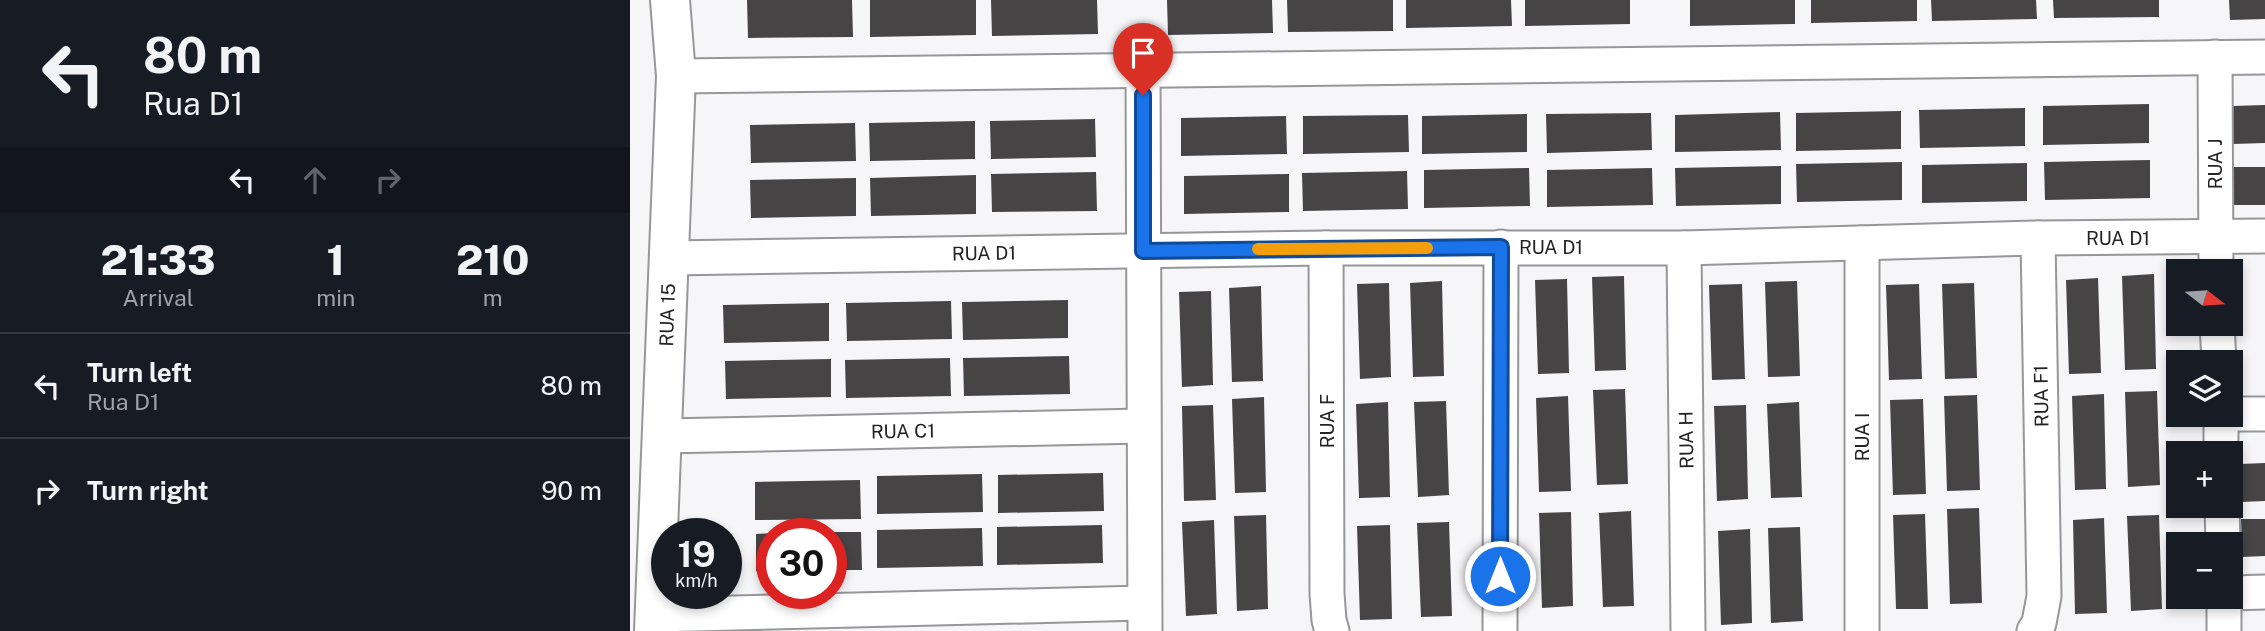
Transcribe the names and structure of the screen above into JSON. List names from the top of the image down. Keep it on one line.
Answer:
{"streets":{"main road":["RUA 15"],"street":["RUA J","RUA D1","RUA F1","RUA F","RUA C1","RUA I","RUA H"]},"crossings":[["RUA J","RUA D1"],["RUA D1","RUA 15"],["RUA D1","RUA F1"],["RUA D1","RUA F"],["RUA D1","RUA I"],["RUA D1","RUA H"],["RUA 15","RUA C1"]],"north":"right","page":{"turn":["80 m","Rua D1"],"eta":["21:33","Arrival","1","min","210","m"],"map_buttons":["+","−"],"list":[{"name":"Turn left","note":"Rua D1","value":"80 m"},{"name":"Turn right","value":"90 m"}],"speed":"19 km/h","limit":"30"}}
